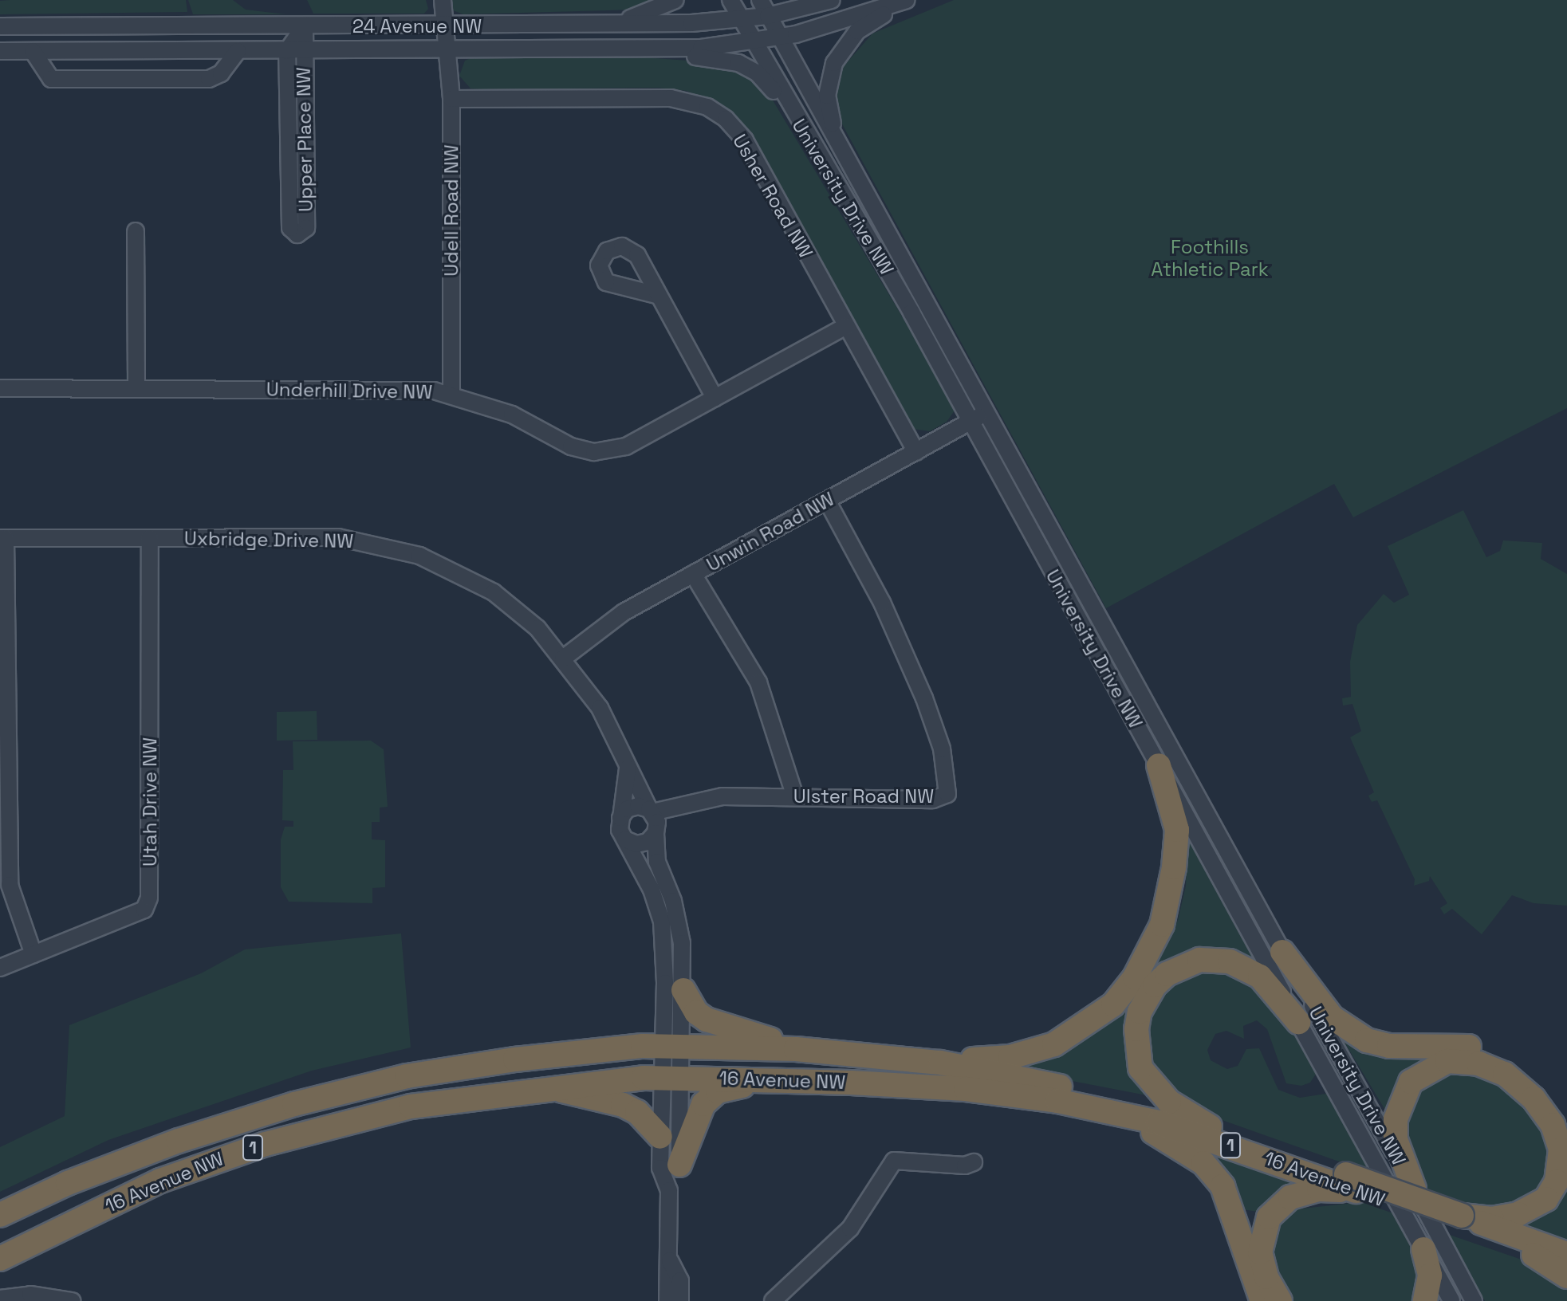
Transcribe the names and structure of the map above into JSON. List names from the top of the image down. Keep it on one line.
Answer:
{"streets":{"highway":["16 Avenue NW","1"],"street":["24 Avenue NW","Upper Place NW","Usher Road NW","University Drive NW","Udell Road NW","Underhill Drive NW","Unwin Road NW","Uxbridge Drive NW","Ulster Road NW","Utah Drive NW"]},"crossings":[["24 Avenue NW","Upper Place NW"],["24 Avenue NW","University Drive NW"],["24 Avenue NW","Udell Road NW"],["Usher Road NW","Udell Road NW"],["Usher Road NW","Underhill Drive NW"],["Usher Road NW","Unwin Road NW"],["University Drive NW","Unwin Road NW"],["Udell Road NW","Underhill Drive NW"],["Unwin Road NW","Uxbridge Drive NW"],["Unwin Road NW","Ulster Road NW"],["Uxbridge Drive NW","Ulster Road NW"],["Uxbridge Drive NW","Utah Drive NW"]],"parks":["Foothills Athletic Park"]}
